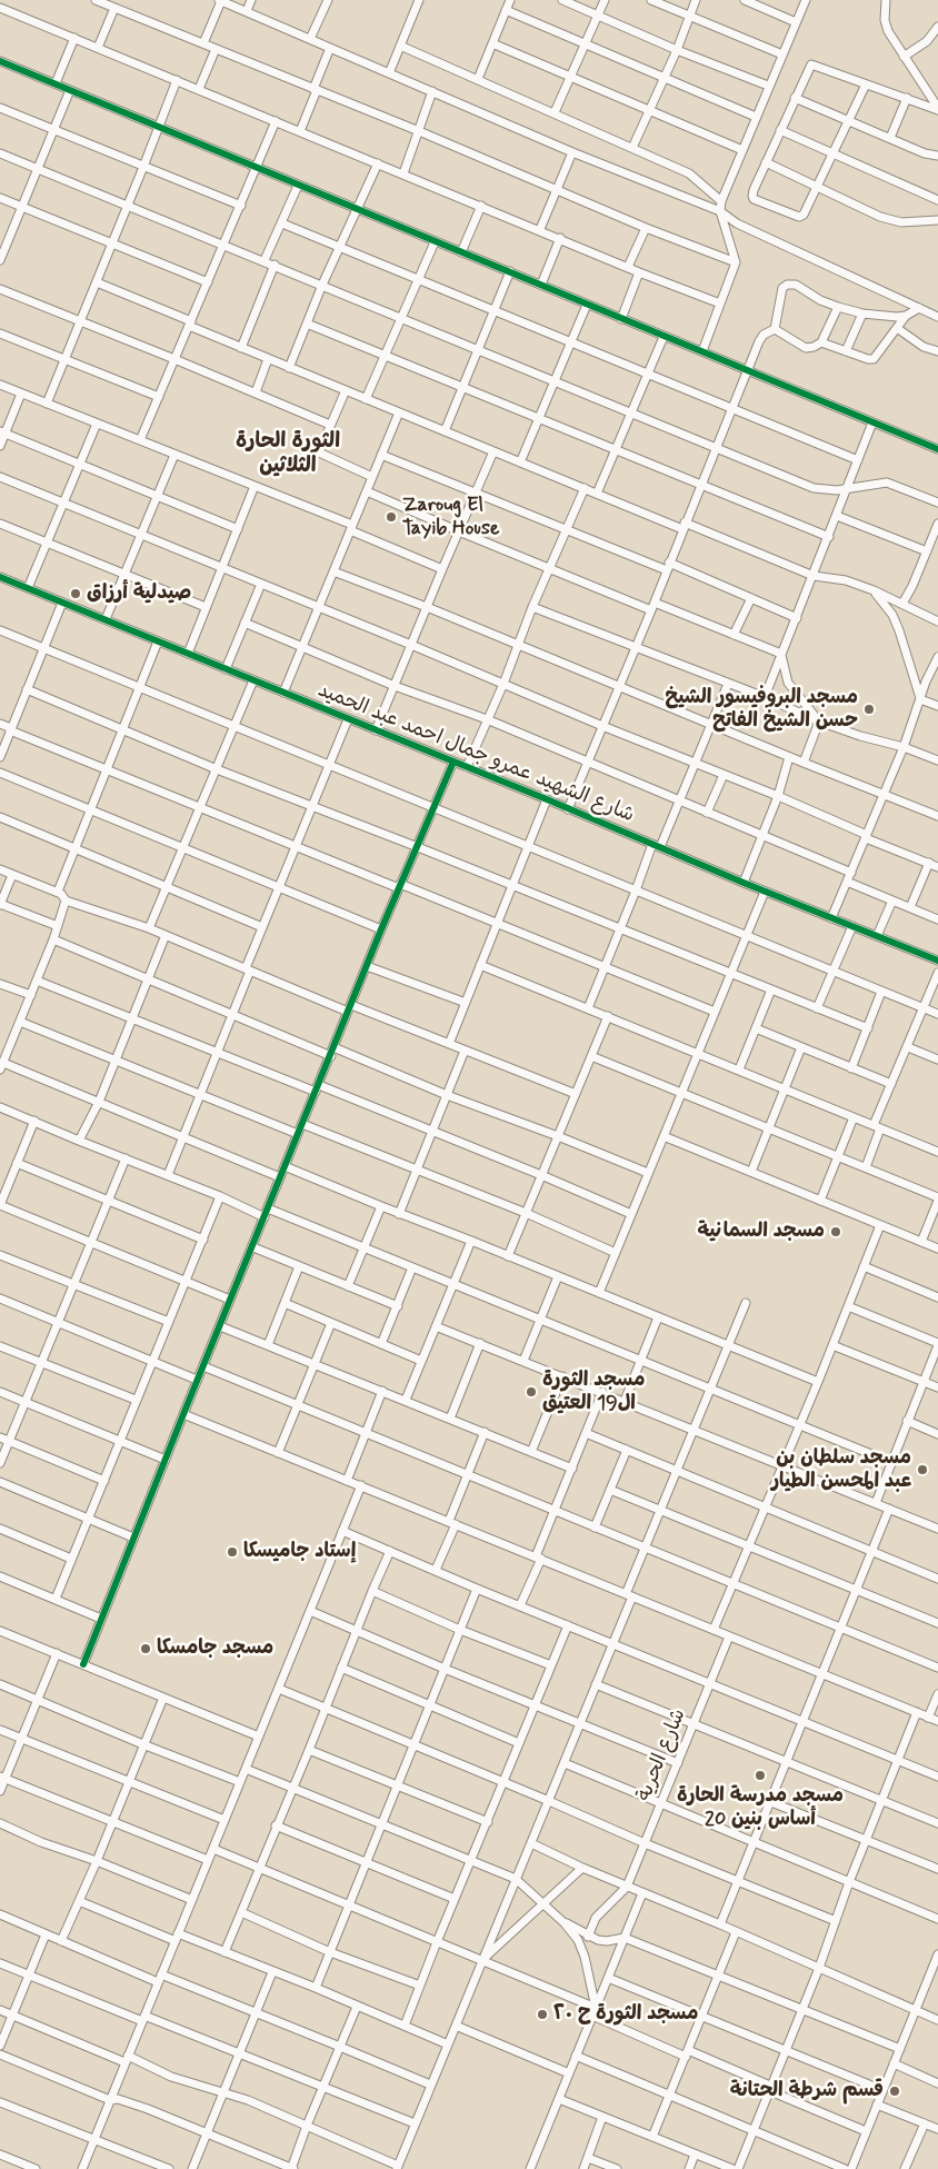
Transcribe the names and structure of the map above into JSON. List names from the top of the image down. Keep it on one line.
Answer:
{"streets":{"street":["شارع الشهيد عمرو جمال احمد عبد الحميد","شارع الحرية"]},"districts":["الثورة الحارة الثلاثين"],"places":["Zaroug El Tayib House","صيدلية أرزاق","مسجد البروفيسور الشيخ حسن الشيخ الفاتح","مسجد السمانية","مسجد الثورة ال19 العتيق","مسجد سلطان بن عبد المحسن الطيار","إستاد جاميسكا","مسجد جامسكا","مسجد مدرسة الحارة 20 أساس بنين","مسجد الثورة ح ٢٠","قسم شرطة الحتانة"]}
